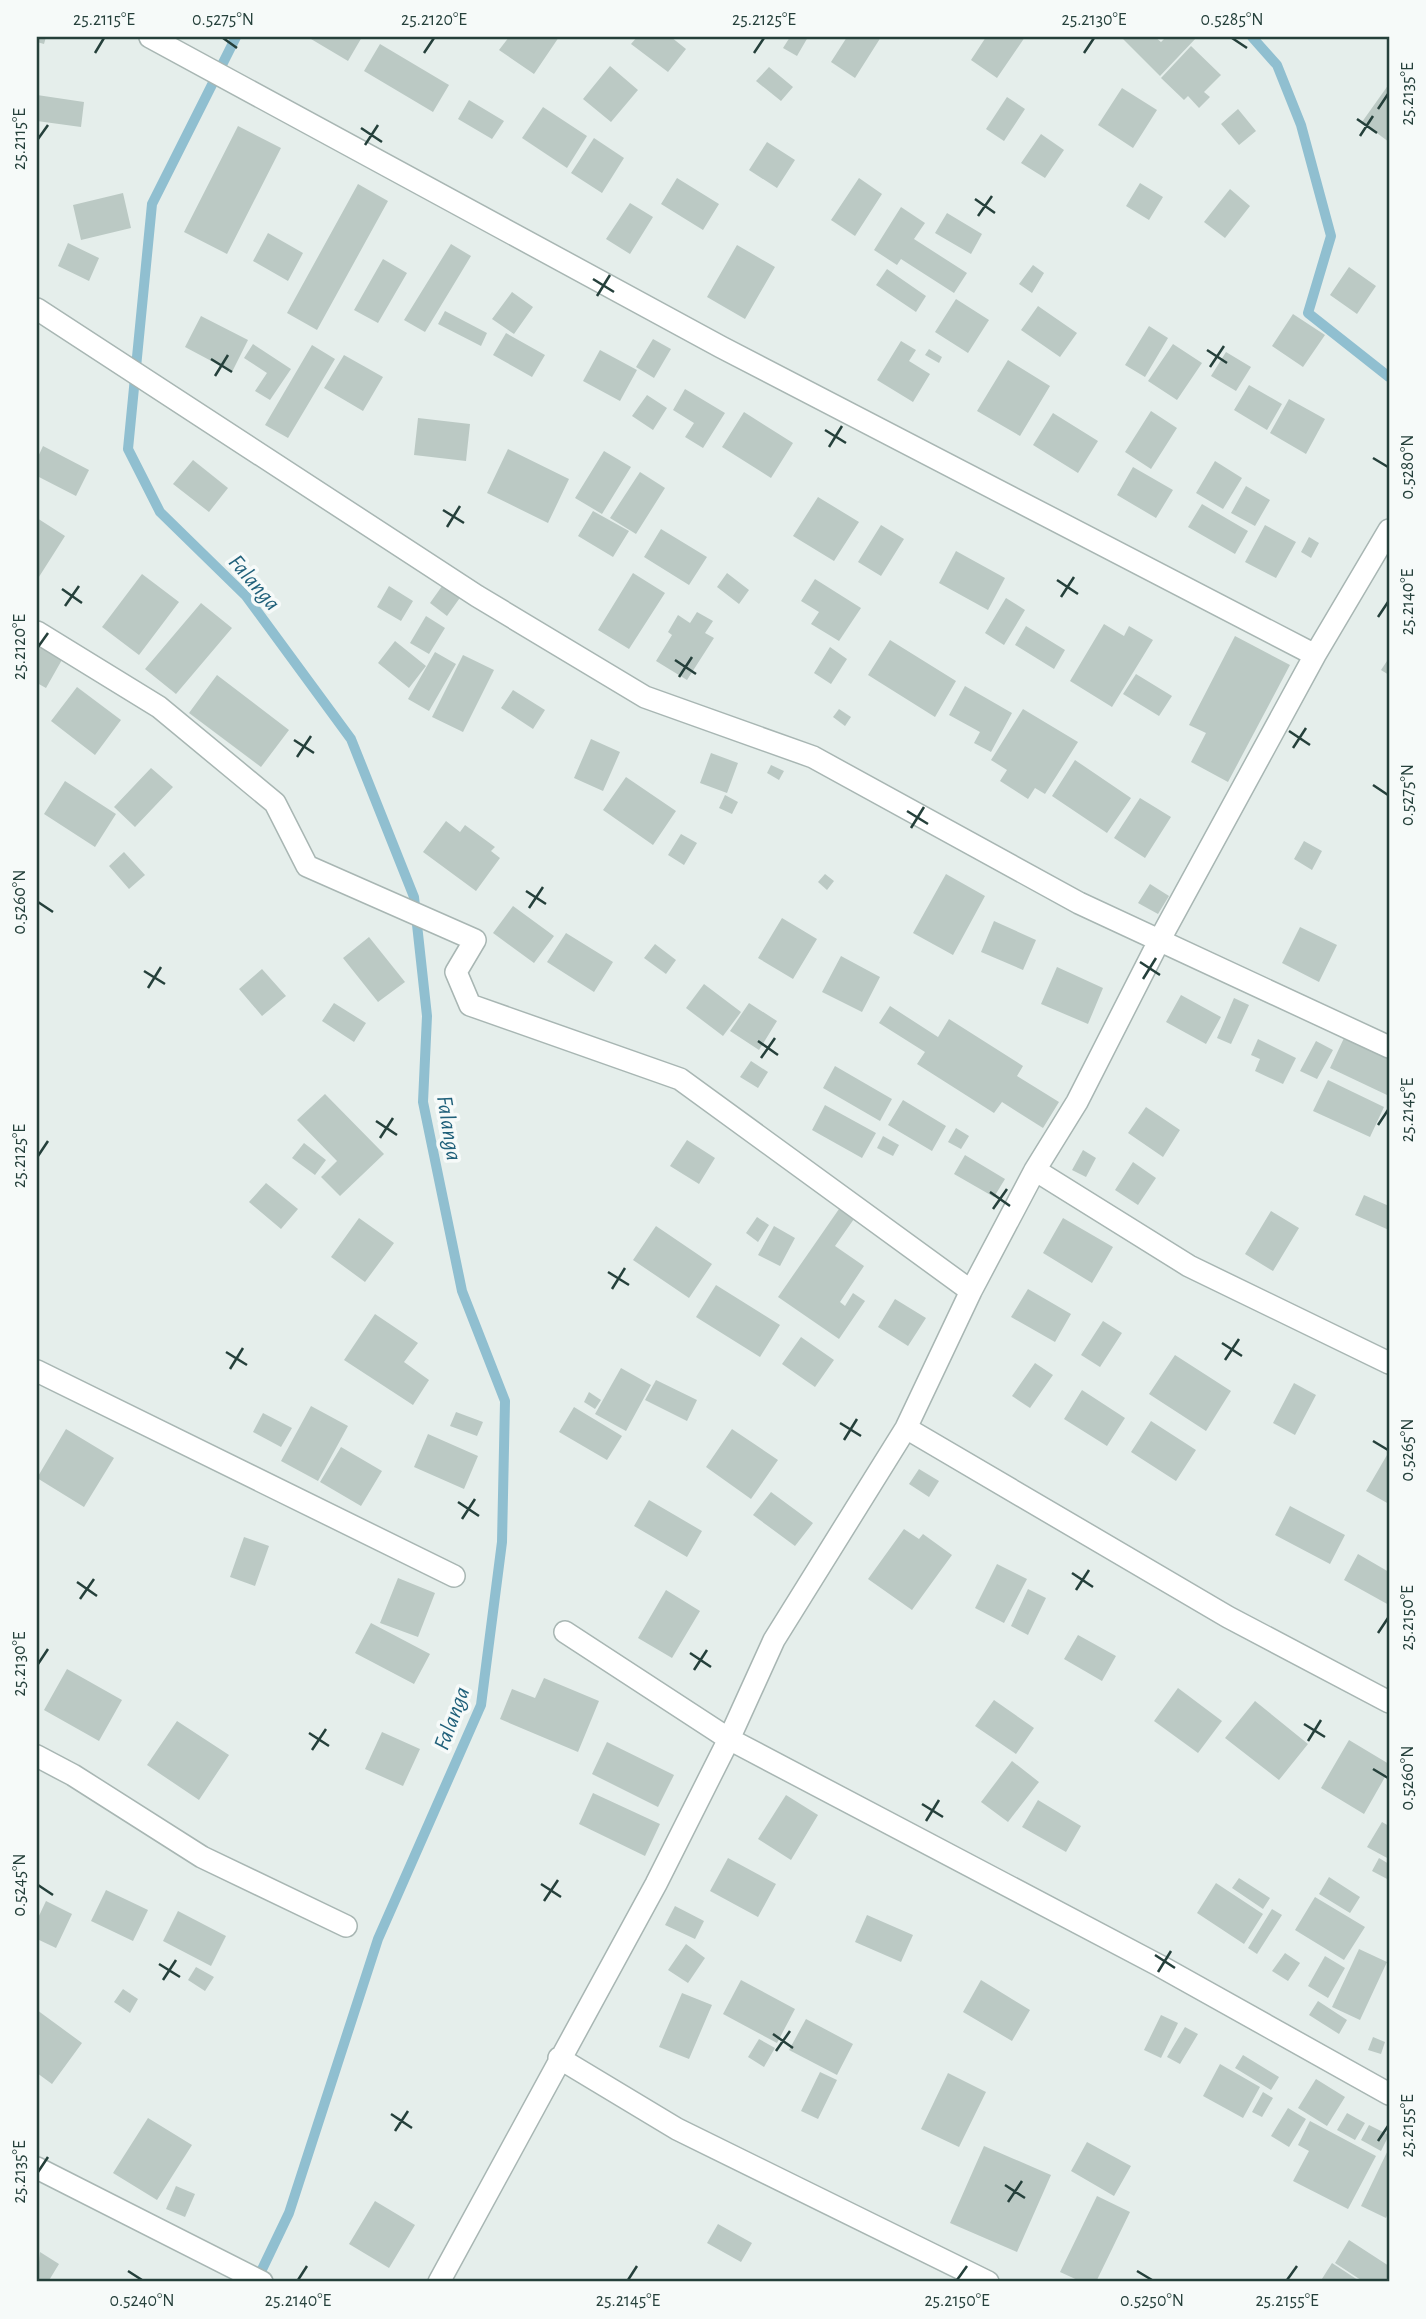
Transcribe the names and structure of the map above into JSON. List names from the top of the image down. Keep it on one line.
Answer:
{"water":["Falanga"],"coordinates":["25.2115°E","0.5275°N","25.2120°E","25.2125°E","25.2130°E","0.5285°N","25.2135°E","0.5280°N","25.2140°E","0.5260°N","25.2145°E","0.5265°N","25.2150°E","0.5245°N","25.2155°E","0.5240°N","0.5250°N"]}
